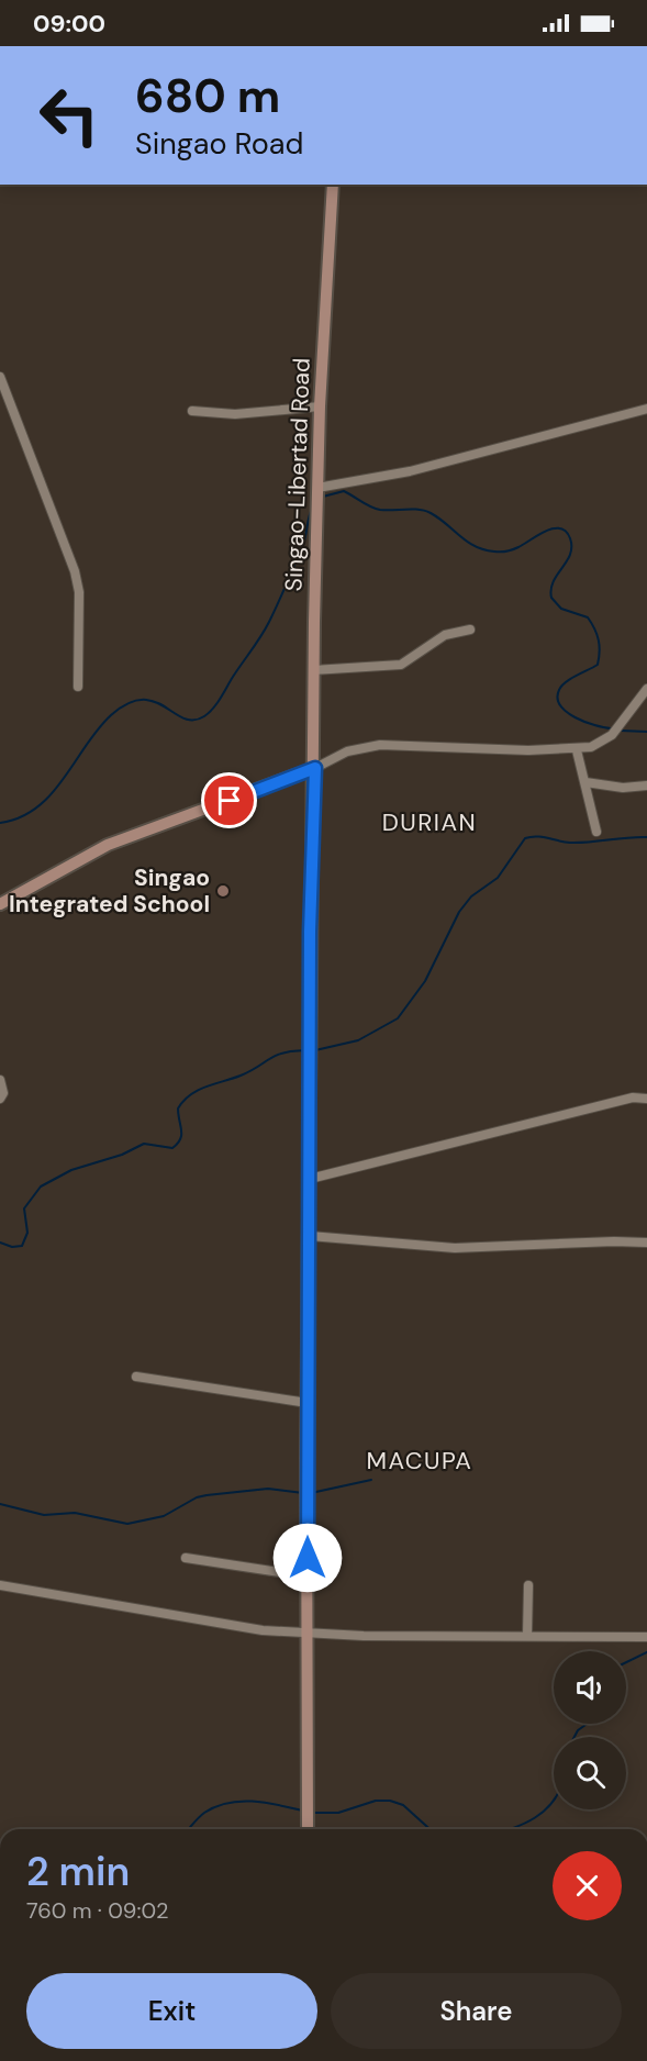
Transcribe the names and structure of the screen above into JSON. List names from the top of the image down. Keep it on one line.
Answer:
{"streets":{"street":["Singao-Libertad Road"]},"districts":["DURIAN","MACUPA"],"places":["Singao Integrated School"],"page":{"status":"09:00","turn":["680 m","Singao Road"],"heading":["2 min","760 m · 09:02"],"buttons":["Exit","Share"]}}
